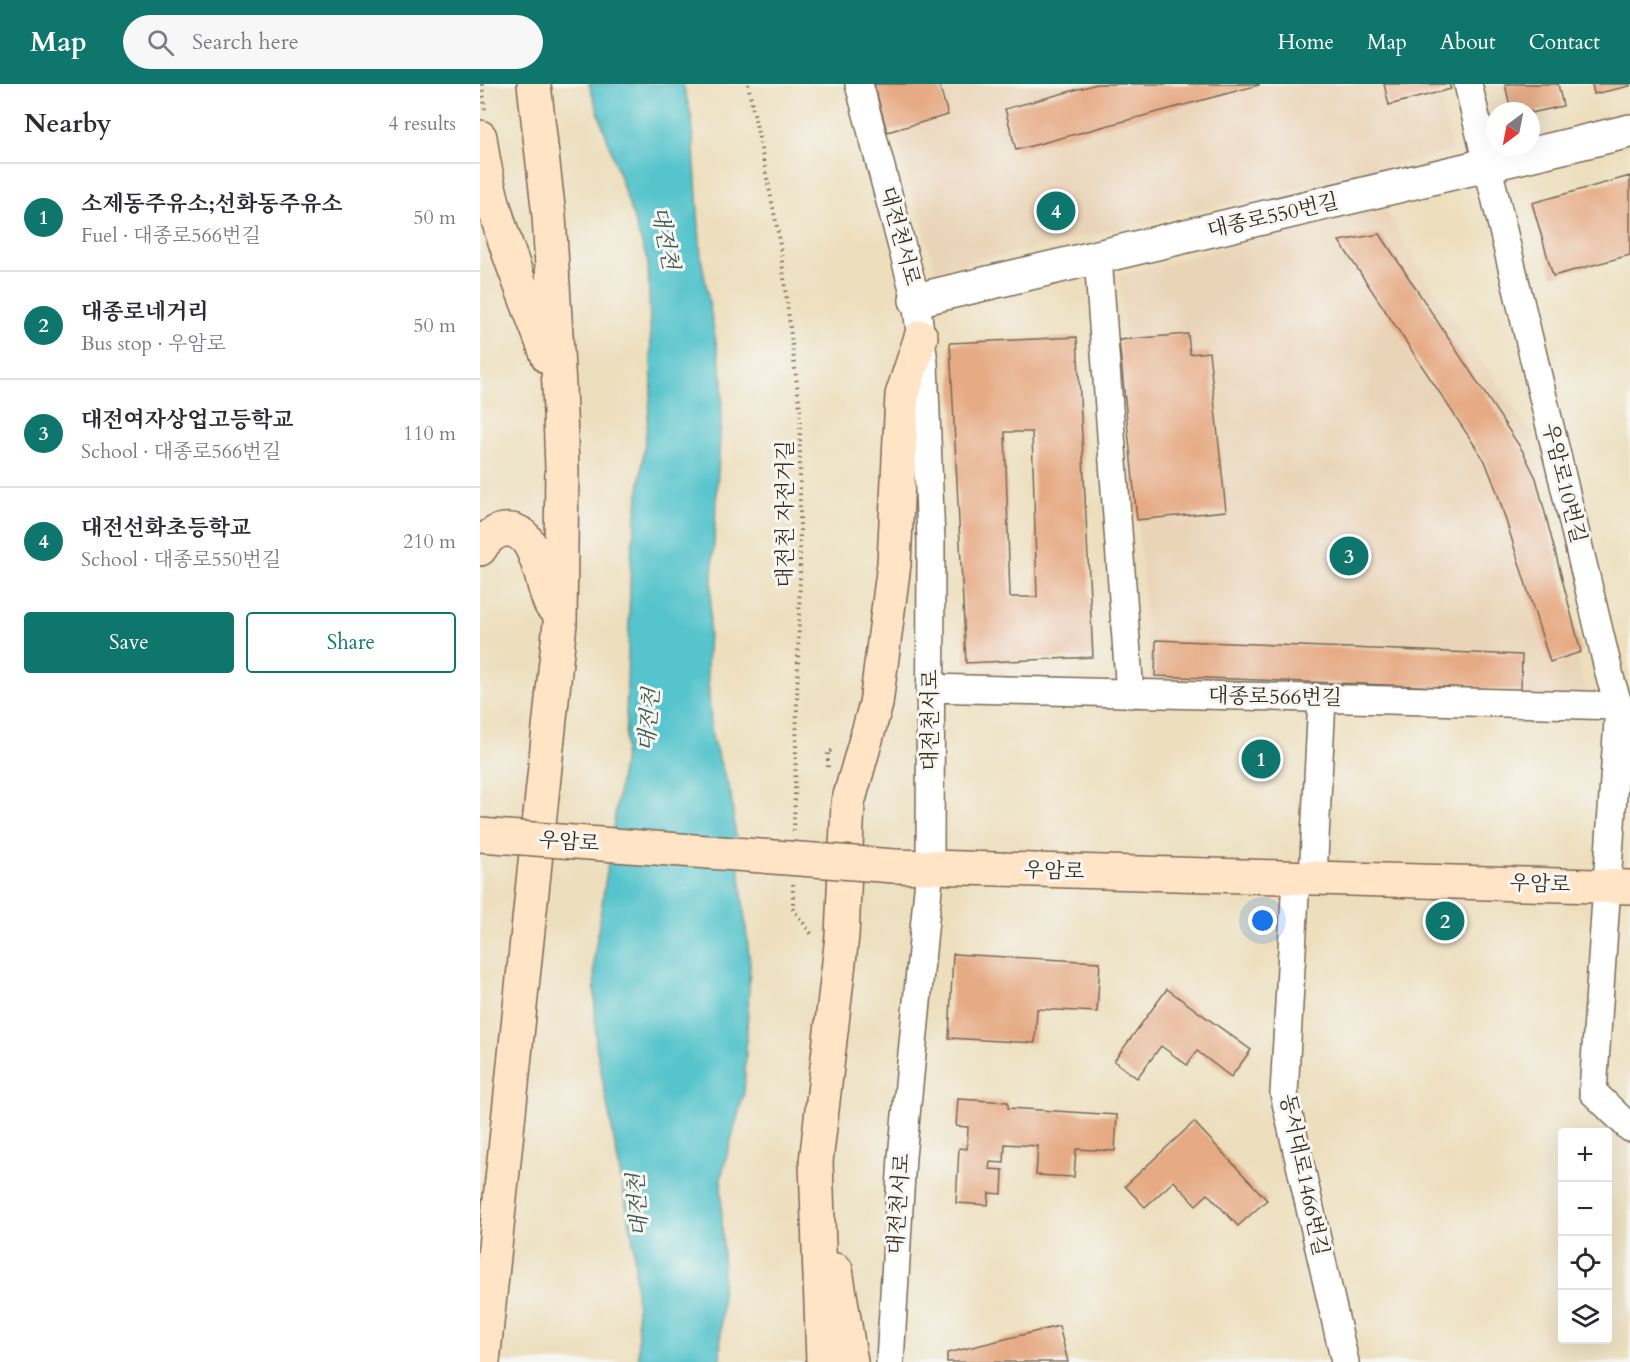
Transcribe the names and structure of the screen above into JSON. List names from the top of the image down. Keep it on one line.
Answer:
{"streets":{"main road":["우암로"],"street":["대종로550번길","대전천서로","우암로10번길","대종로566번길","동서대로1466번길"],"path":["대전천 자전거길"]},"crossings":[["대종로550번길","대전천서로"],["대종로550번길","우암로10번길"],["대전천서로","대종로566번길"],["대전천서로","우암로"],["우암로10번길","대종로566번길"],["우암로10번길","우암로"],["대종로566번길","동서대로1466번길"],["우암로","동서대로1466번길"]],"water":["대전천"],"north":"bottom left","page":{"header":"Map","search":"Search here","nav":["Home","Map","About","Contact"],"heading":["Nearby","4 results"],"list":[{"mark":"1","name":"소제동주유소;선화동주유소","note":"Fuel · 대종로566번길","value":"50 m"},{"mark":"2","name":"대종로네거리","note":"Bus stop · 우암로","value":"50 m"},{"mark":"3","name":"대전여자상업고등학교","note":"School · 대종로566번길","value":"110 m"},{"mark":"4","name":"대전선화초등학교","note":"School · 대종로550번길","value":"210 m"}],"pins":["4","3","1","2"],"buttons":["Save","Share"],"map_buttons":["+","−"]}}
